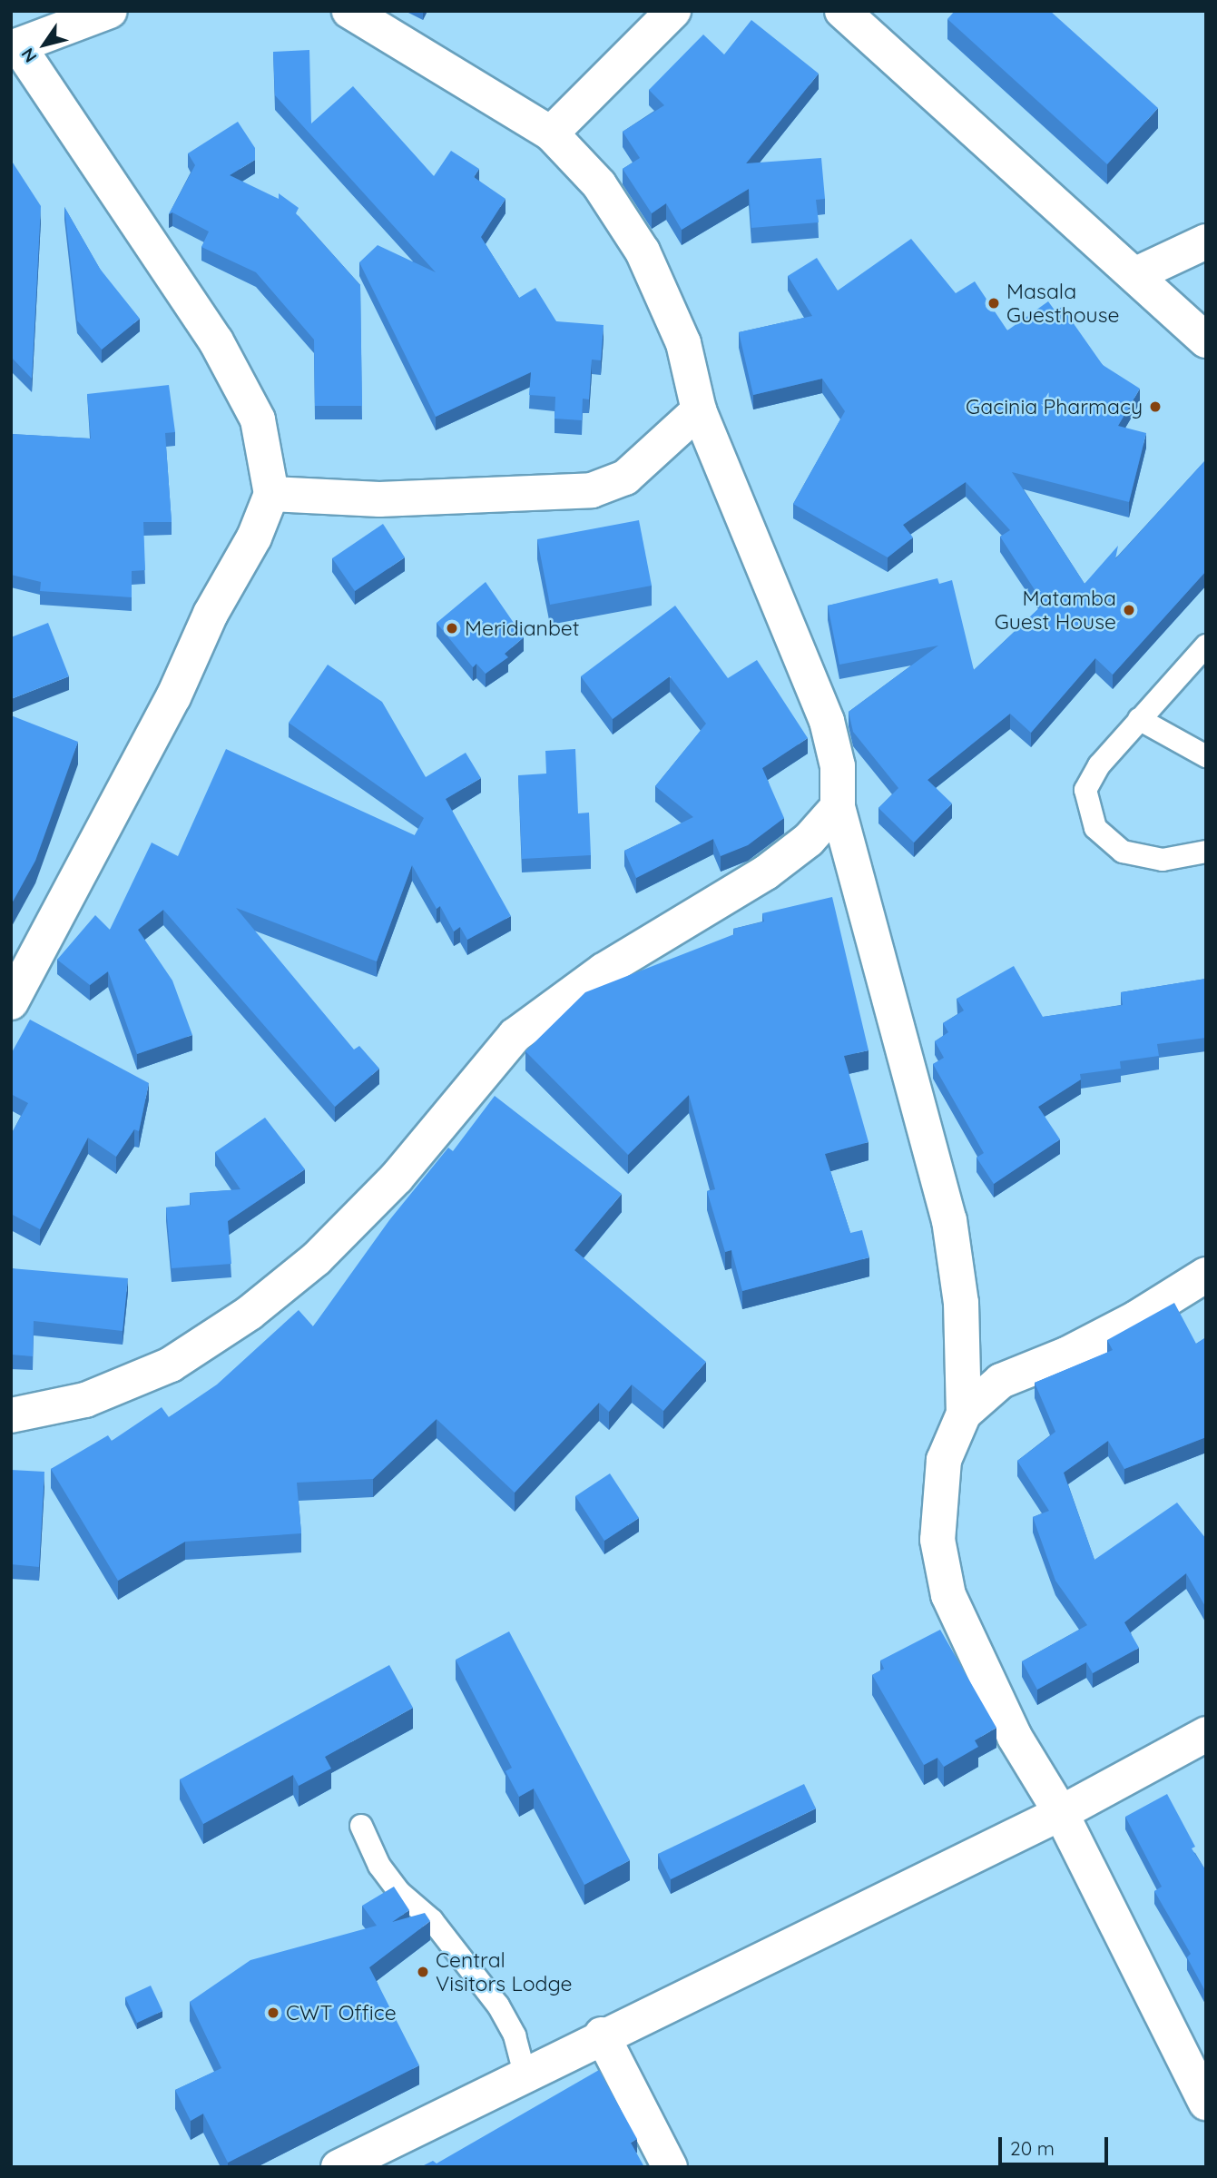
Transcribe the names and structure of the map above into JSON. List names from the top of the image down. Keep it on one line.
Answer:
{"places":["Masala Guesthouse","Gacinia Pharmacy","Matamba Guest House","Meridianbet","Central Visitors Lodge","CWT Office"],"scale_bar":"20 m","north":"bottom left"}
